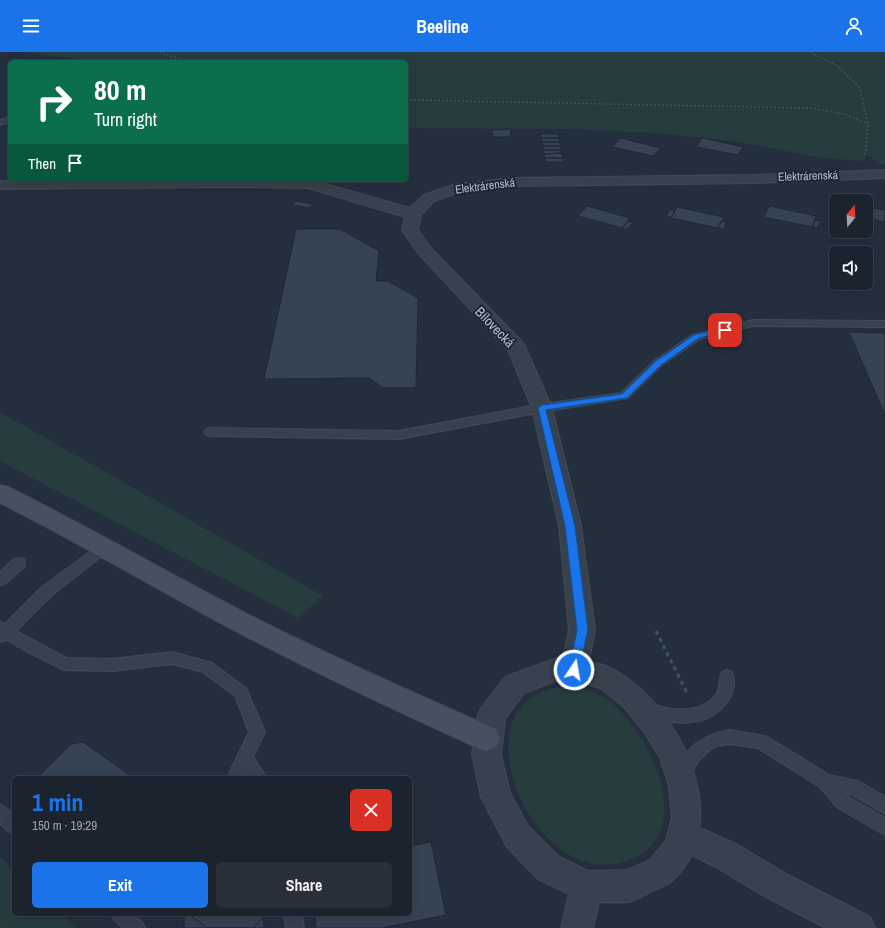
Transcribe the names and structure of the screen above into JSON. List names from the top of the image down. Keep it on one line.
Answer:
{"streets":{"street":["Elektrárenská","Bílovecká"]},"crossings":[["Elektrárenská","Bílovecká"]],"north":"top","page":{"header":"Beeline","turn":["80 m","Turn right"],"then":"Then","heading":["1 min","150 m · 19:29"],"buttons":["Exit","Share"]}}
